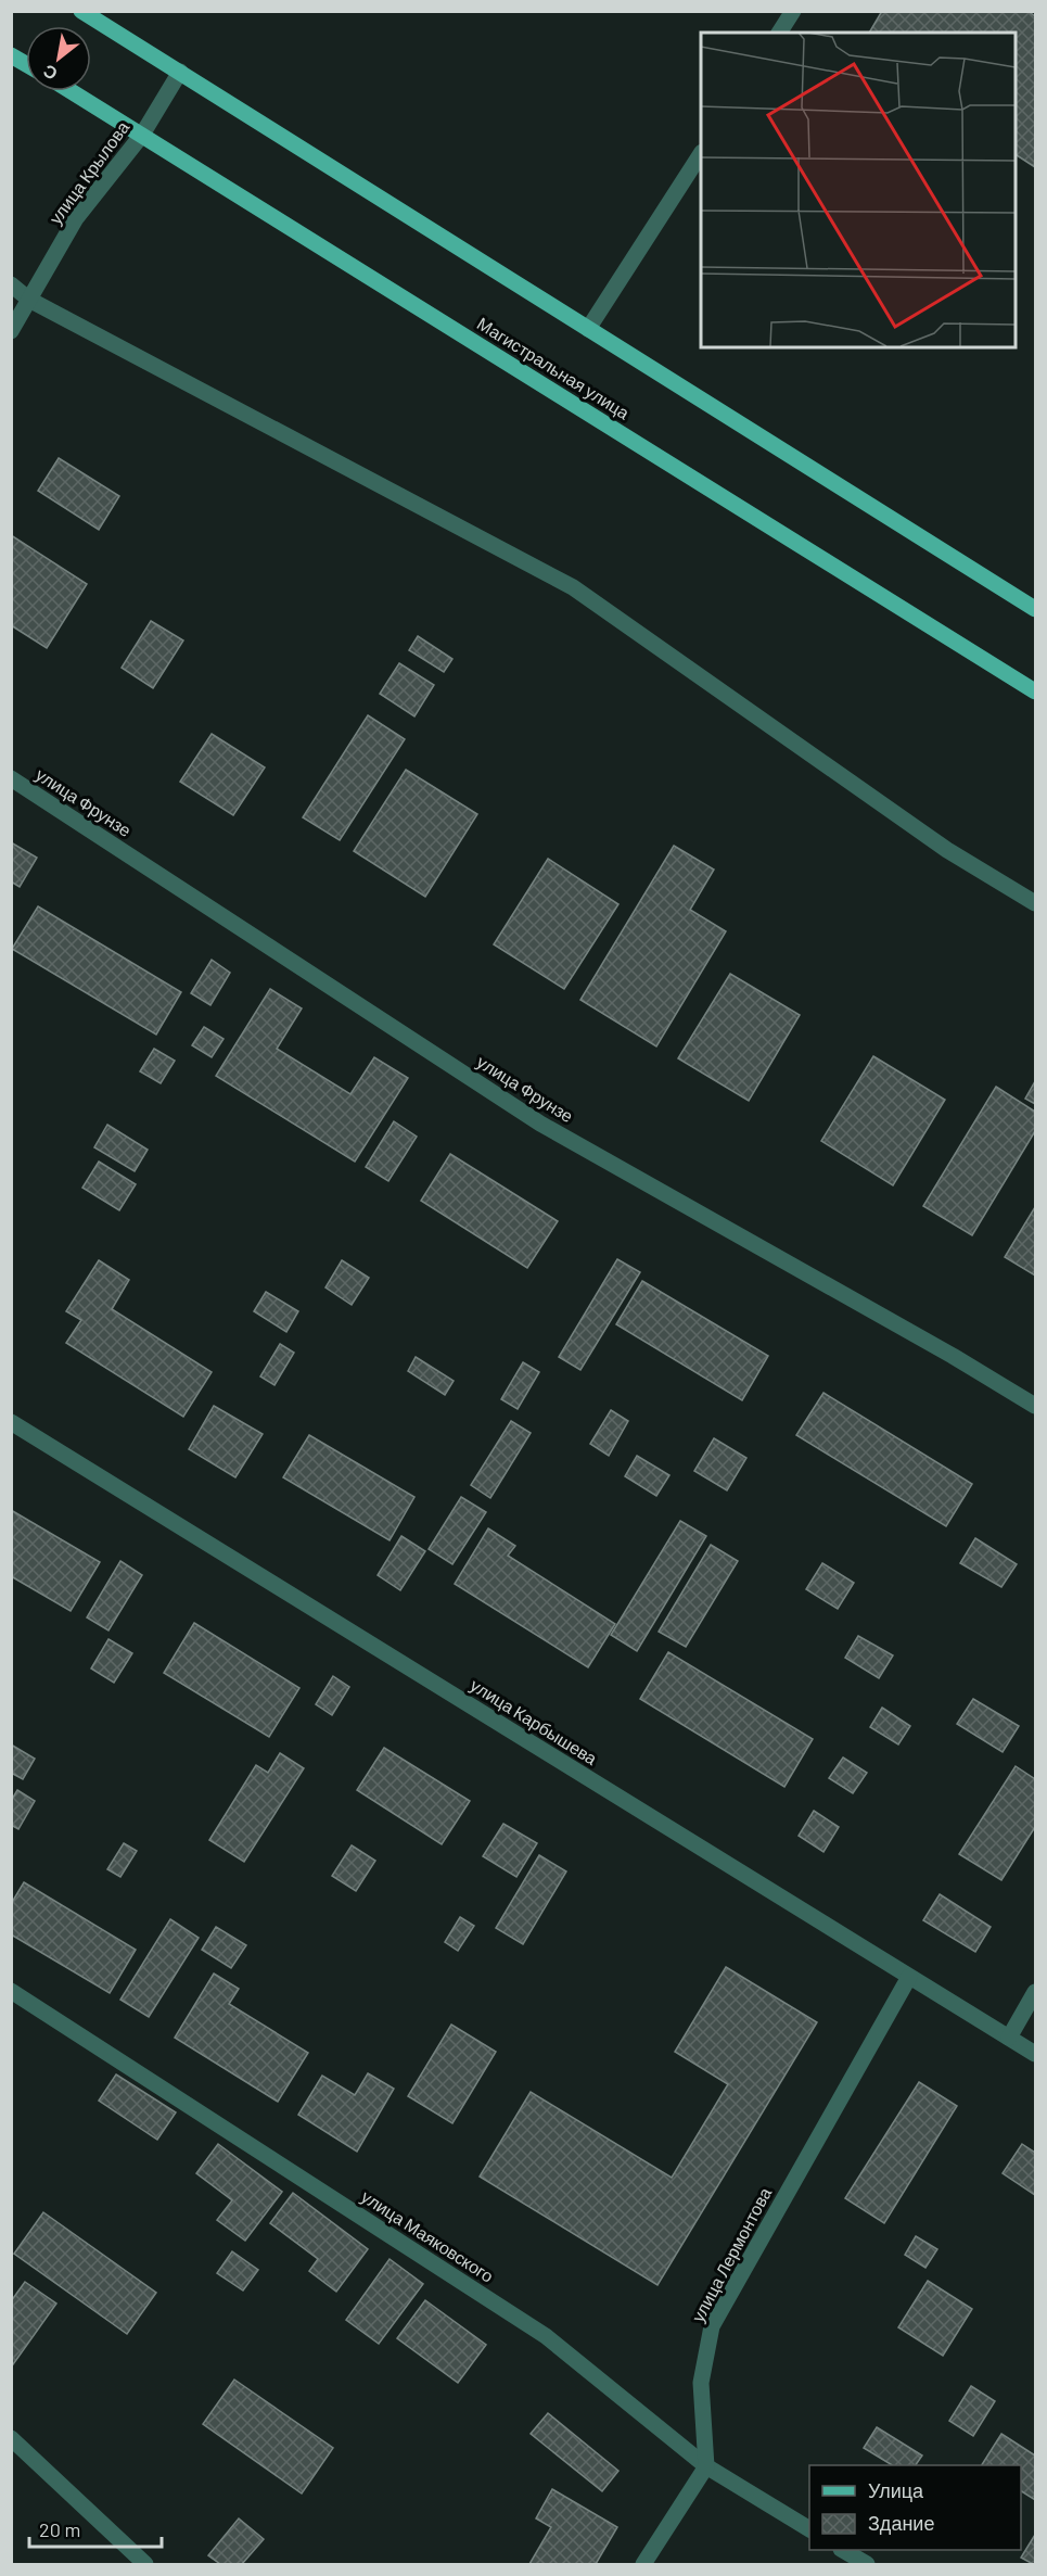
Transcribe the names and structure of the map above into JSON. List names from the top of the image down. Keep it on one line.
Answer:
{"streets":{"main road":["Магистральная улица"],"street":["улица Крылова","улица Фрунзе","улица Карбышева","улица Маяковского","улица Лермонтова"]},"crossings":[["улица Крылова","Магистральная улица"],["улица Карбышева","улица Лермонтова"],["улица Маяковского","улица Лермонтова"]],"legend":["Улица","Здание"],"scale_bar":"20 m","north":"bottom left"}
